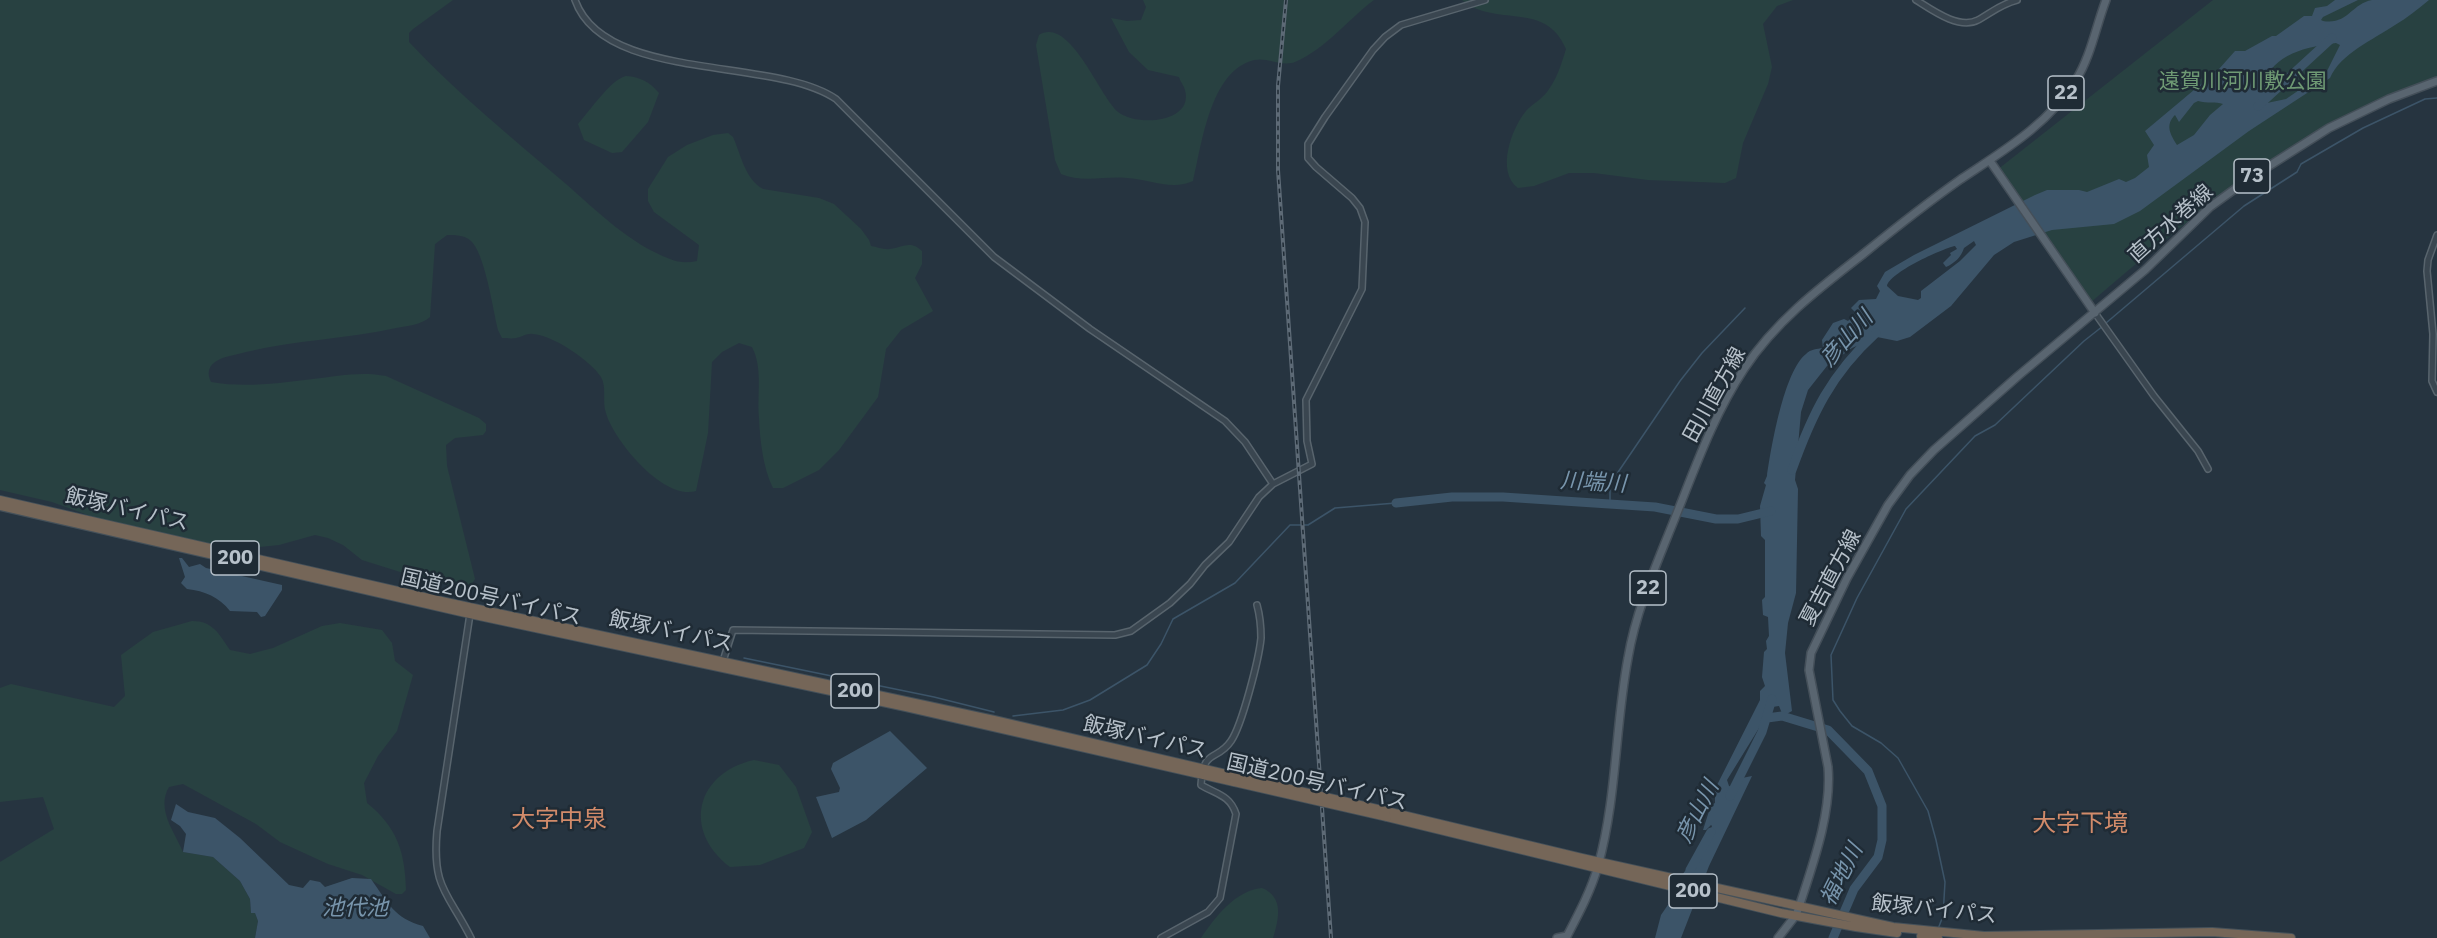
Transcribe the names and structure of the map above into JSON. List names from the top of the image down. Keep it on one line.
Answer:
{"streets":{"highway":["飯塚バイパス","200","国道200号バイパス"],"main road":["22","73","直方水巻線","田川直方線","夏吉直方線"]},"crossings":[["直方水巻線","夏吉直方線"],["田川直方線","200"],["田川直方線","国道200号バイパス"],["飯塚バイパス","200"],["飯塚バイパス","国道200号バイパス"],["200","夏吉直方線"],["200","国道200号バイパス"]],"districts":["大字中泉","大字下境"],"water":["彦山川","川端川","福地川","池代池"],"parks":["遠賀川河川敷公園"]}
